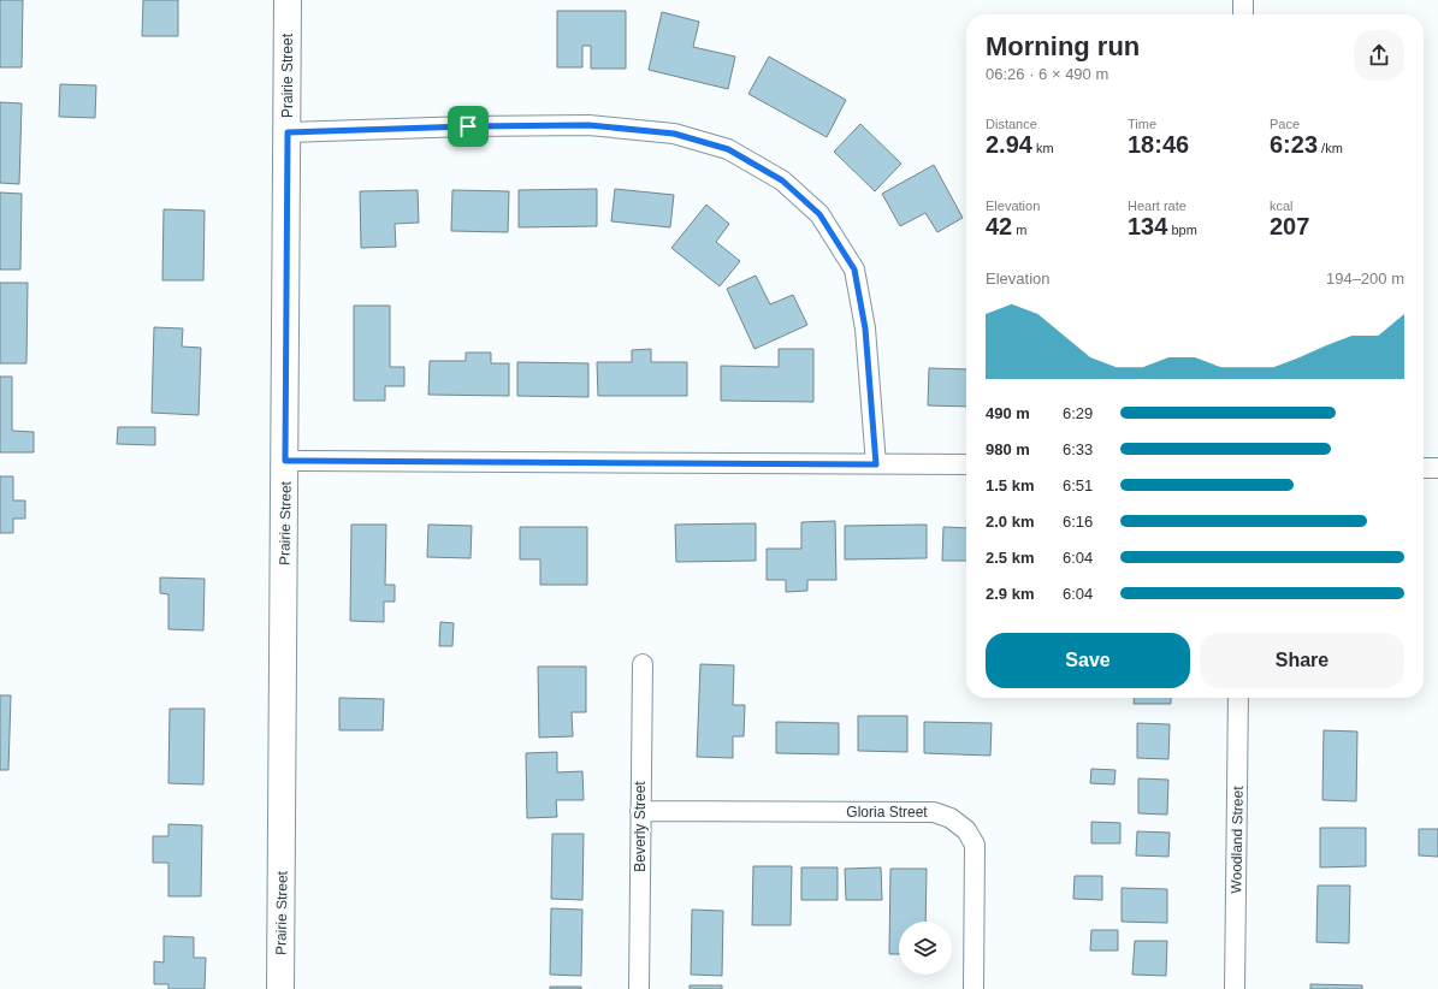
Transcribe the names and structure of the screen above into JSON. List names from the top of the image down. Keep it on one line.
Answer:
{"streets":{"street":["Prairie Street","Gloria Street","Beverly Street","Woodland Street"]},"crossings":[["Gloria Street","Beverly Street"]],"page":{"heading":["Morning run","06:26 · 6 × 490 m"],"stats":[["Distance","2.94 km"],["Time","18:46"],["Pace","6:23 /km"],["Elevation","42 m"],["Heart rate","134 bpm"],["kcal","207"]],"chart":["Elevation","194–200 m"],"list":[{"name":"490 m","note":"6:29"},{"name":"980 m","note":"6:33"},{"name":"1.5 km","note":"6:51"},{"name":"2.0 km","note":"6:16"},{"name":"2.5 km","note":"6:04"},{"name":"2.9 km","note":"6:04"}],"buttons":["Save","Share"]}}
